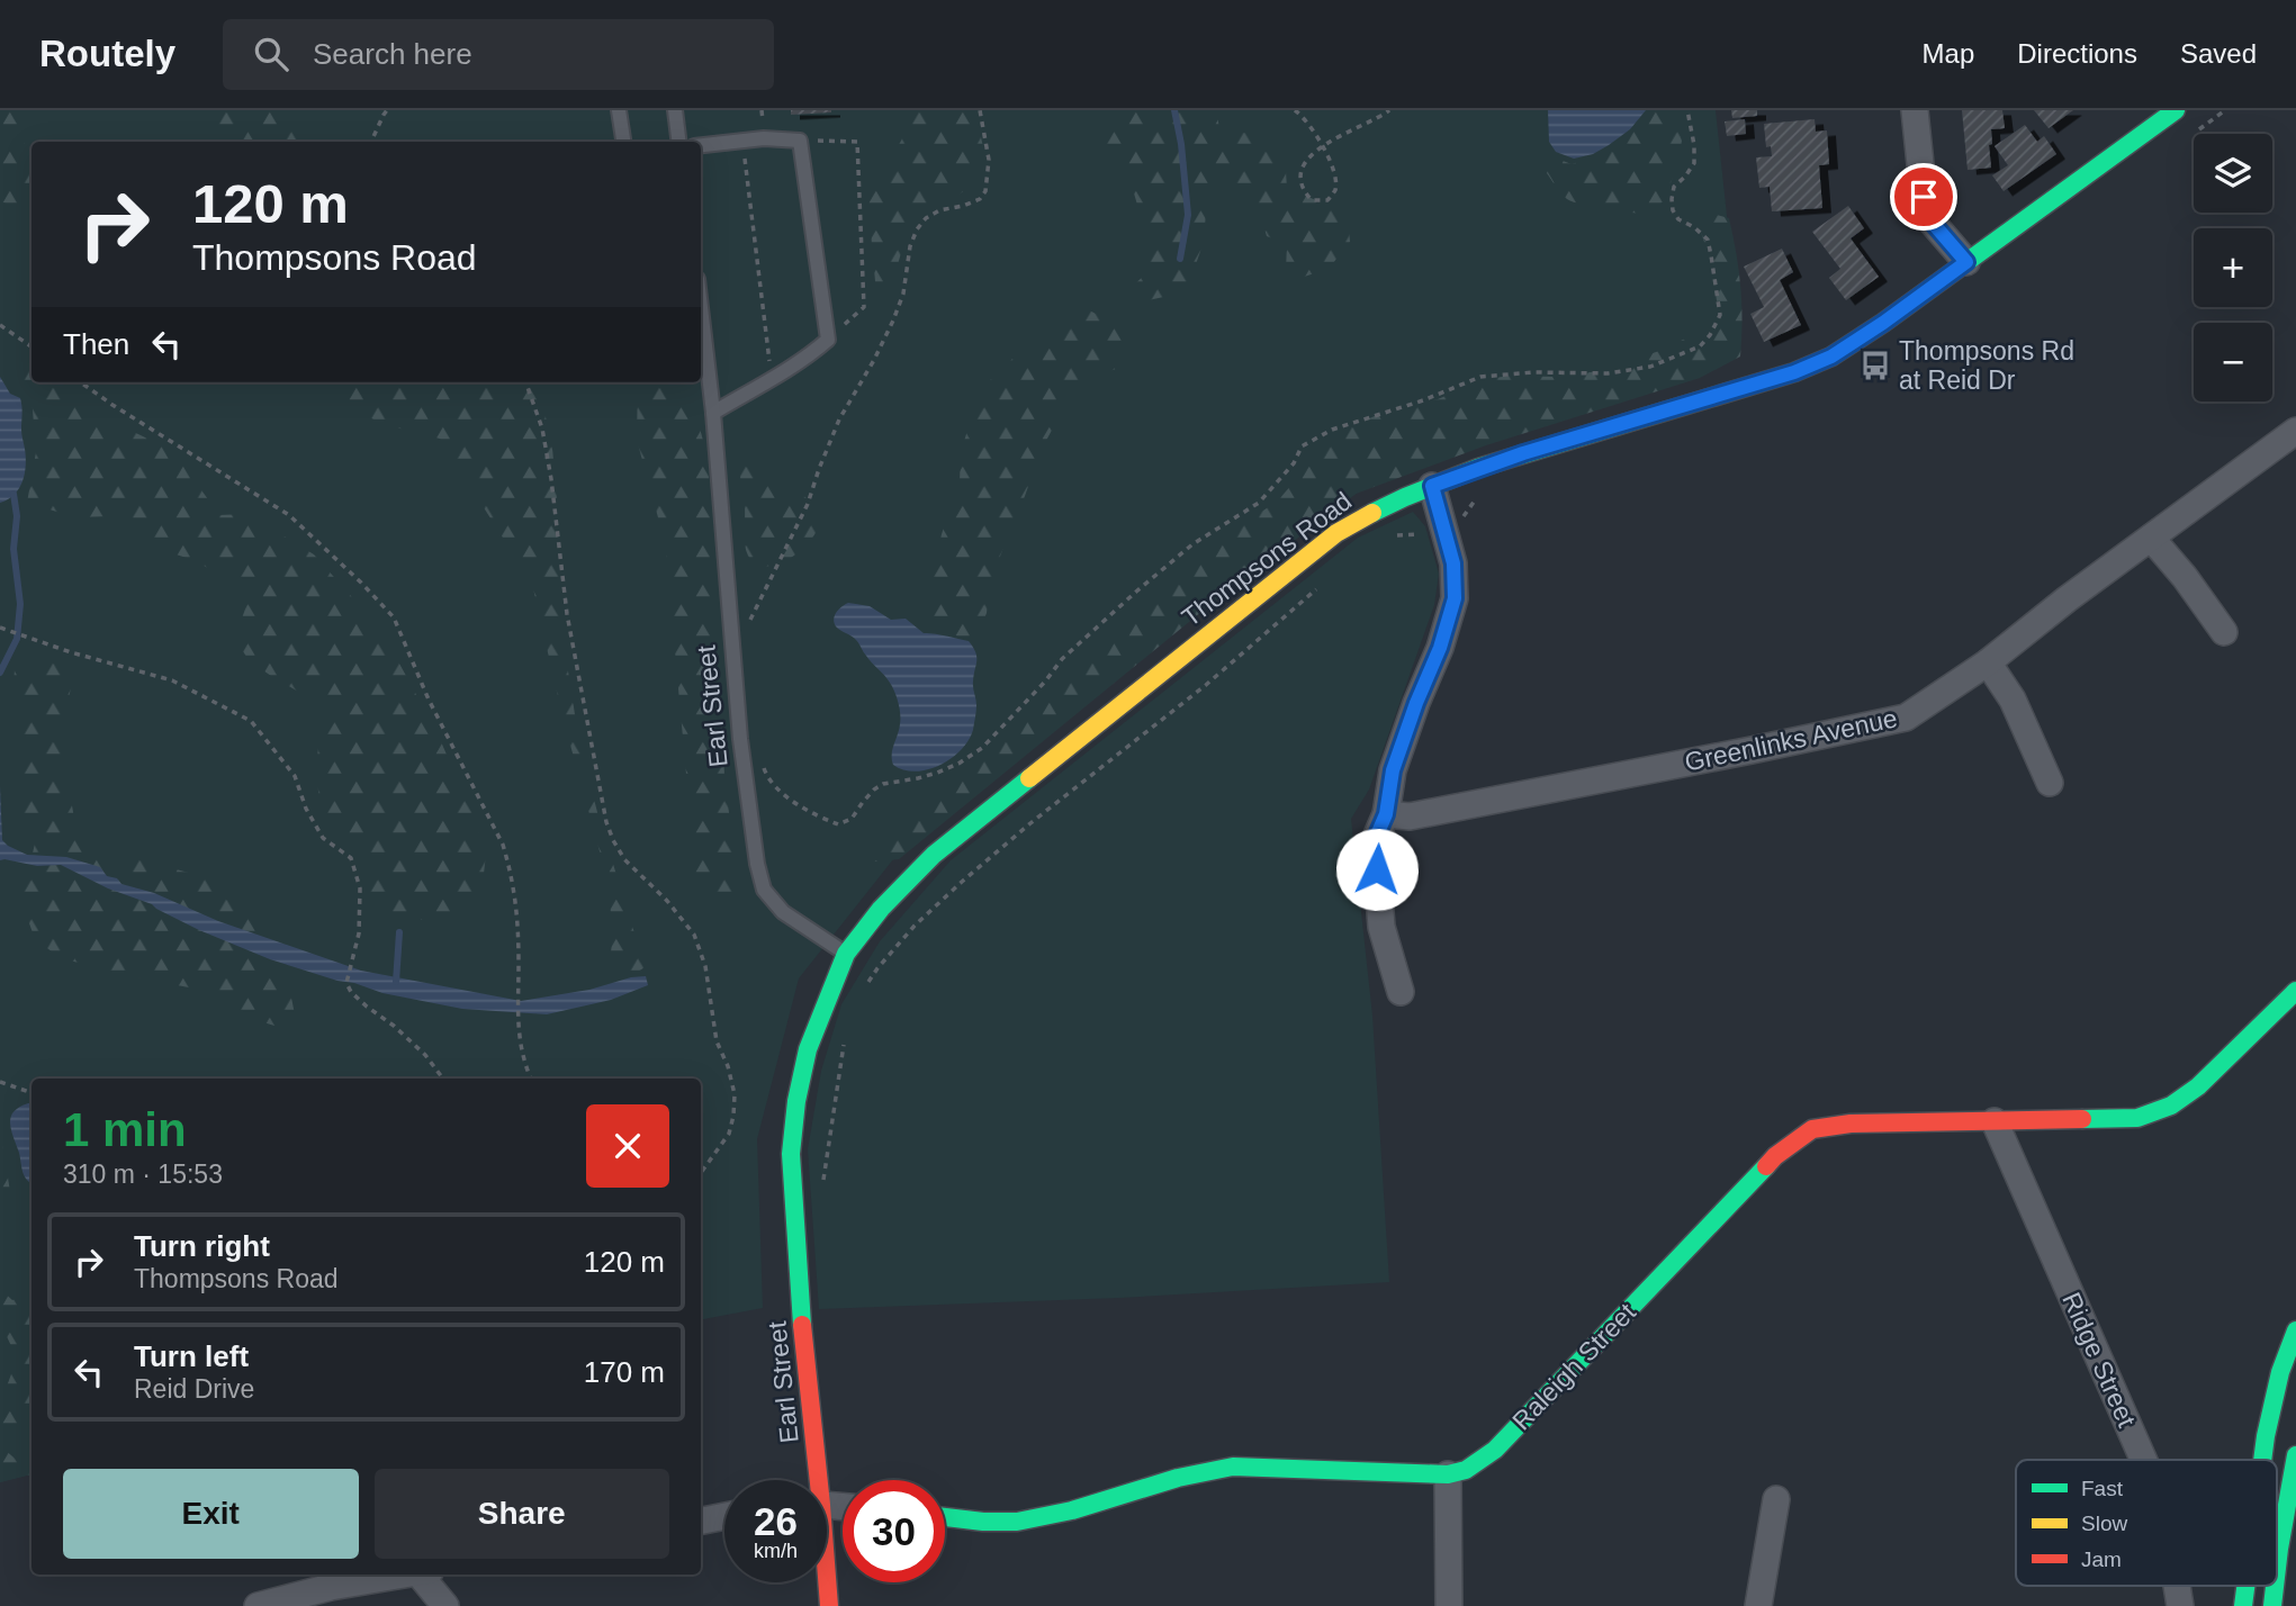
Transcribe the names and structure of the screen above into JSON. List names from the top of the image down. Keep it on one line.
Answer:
{"streets":{"main road":["Thompsons Road","Earl Street","Raleigh Street"],"street":["Greenlinks Avenue","Ridge Street"]},"crossings":[["Thompsons Road","Earl Street"],["Ridge Street","Raleigh Street"]],"places":{"bus stop":["Thompsons Rd at Reid Dr"]},"legend":["Fast","Slow","Jam"],"page":{"header":"Routely","search":"Search here","nav":["Map","Directions","Saved"],"map_buttons":["+","−"],"turn":["120 m","Thompsons Road"],"then":"Then","heading":["1 min","310 m · 15:53"],"list":[{"name":"Turn right","note":"Thompsons Road","value":"120 m"},{"name":"Turn left","note":"Reid Drive","value":"170 m"}],"buttons":["Exit","Share"],"speed":"26 km/h","limit":"30"}}
